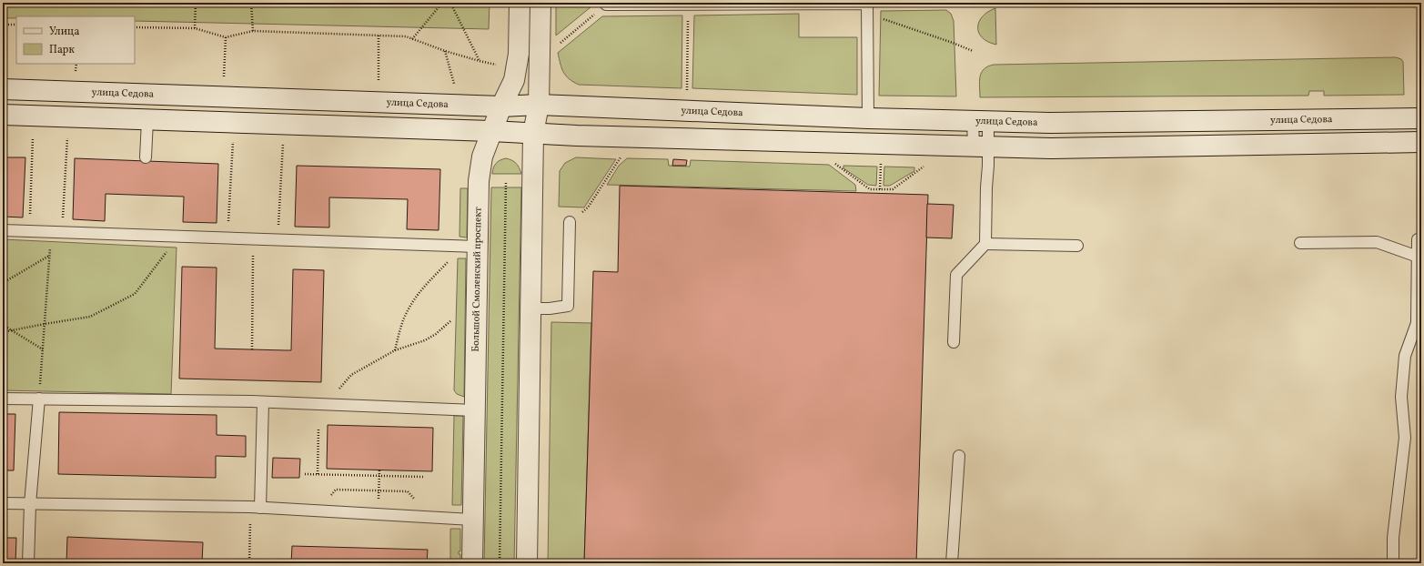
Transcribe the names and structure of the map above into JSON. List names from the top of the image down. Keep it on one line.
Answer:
{"streets":{"main road":["улица Седова","Большой Смоленский проспект"]},"crossings":[["улица Седова","Большой Смоленский проспект"]],"legend":["Улица","Парк"]}
